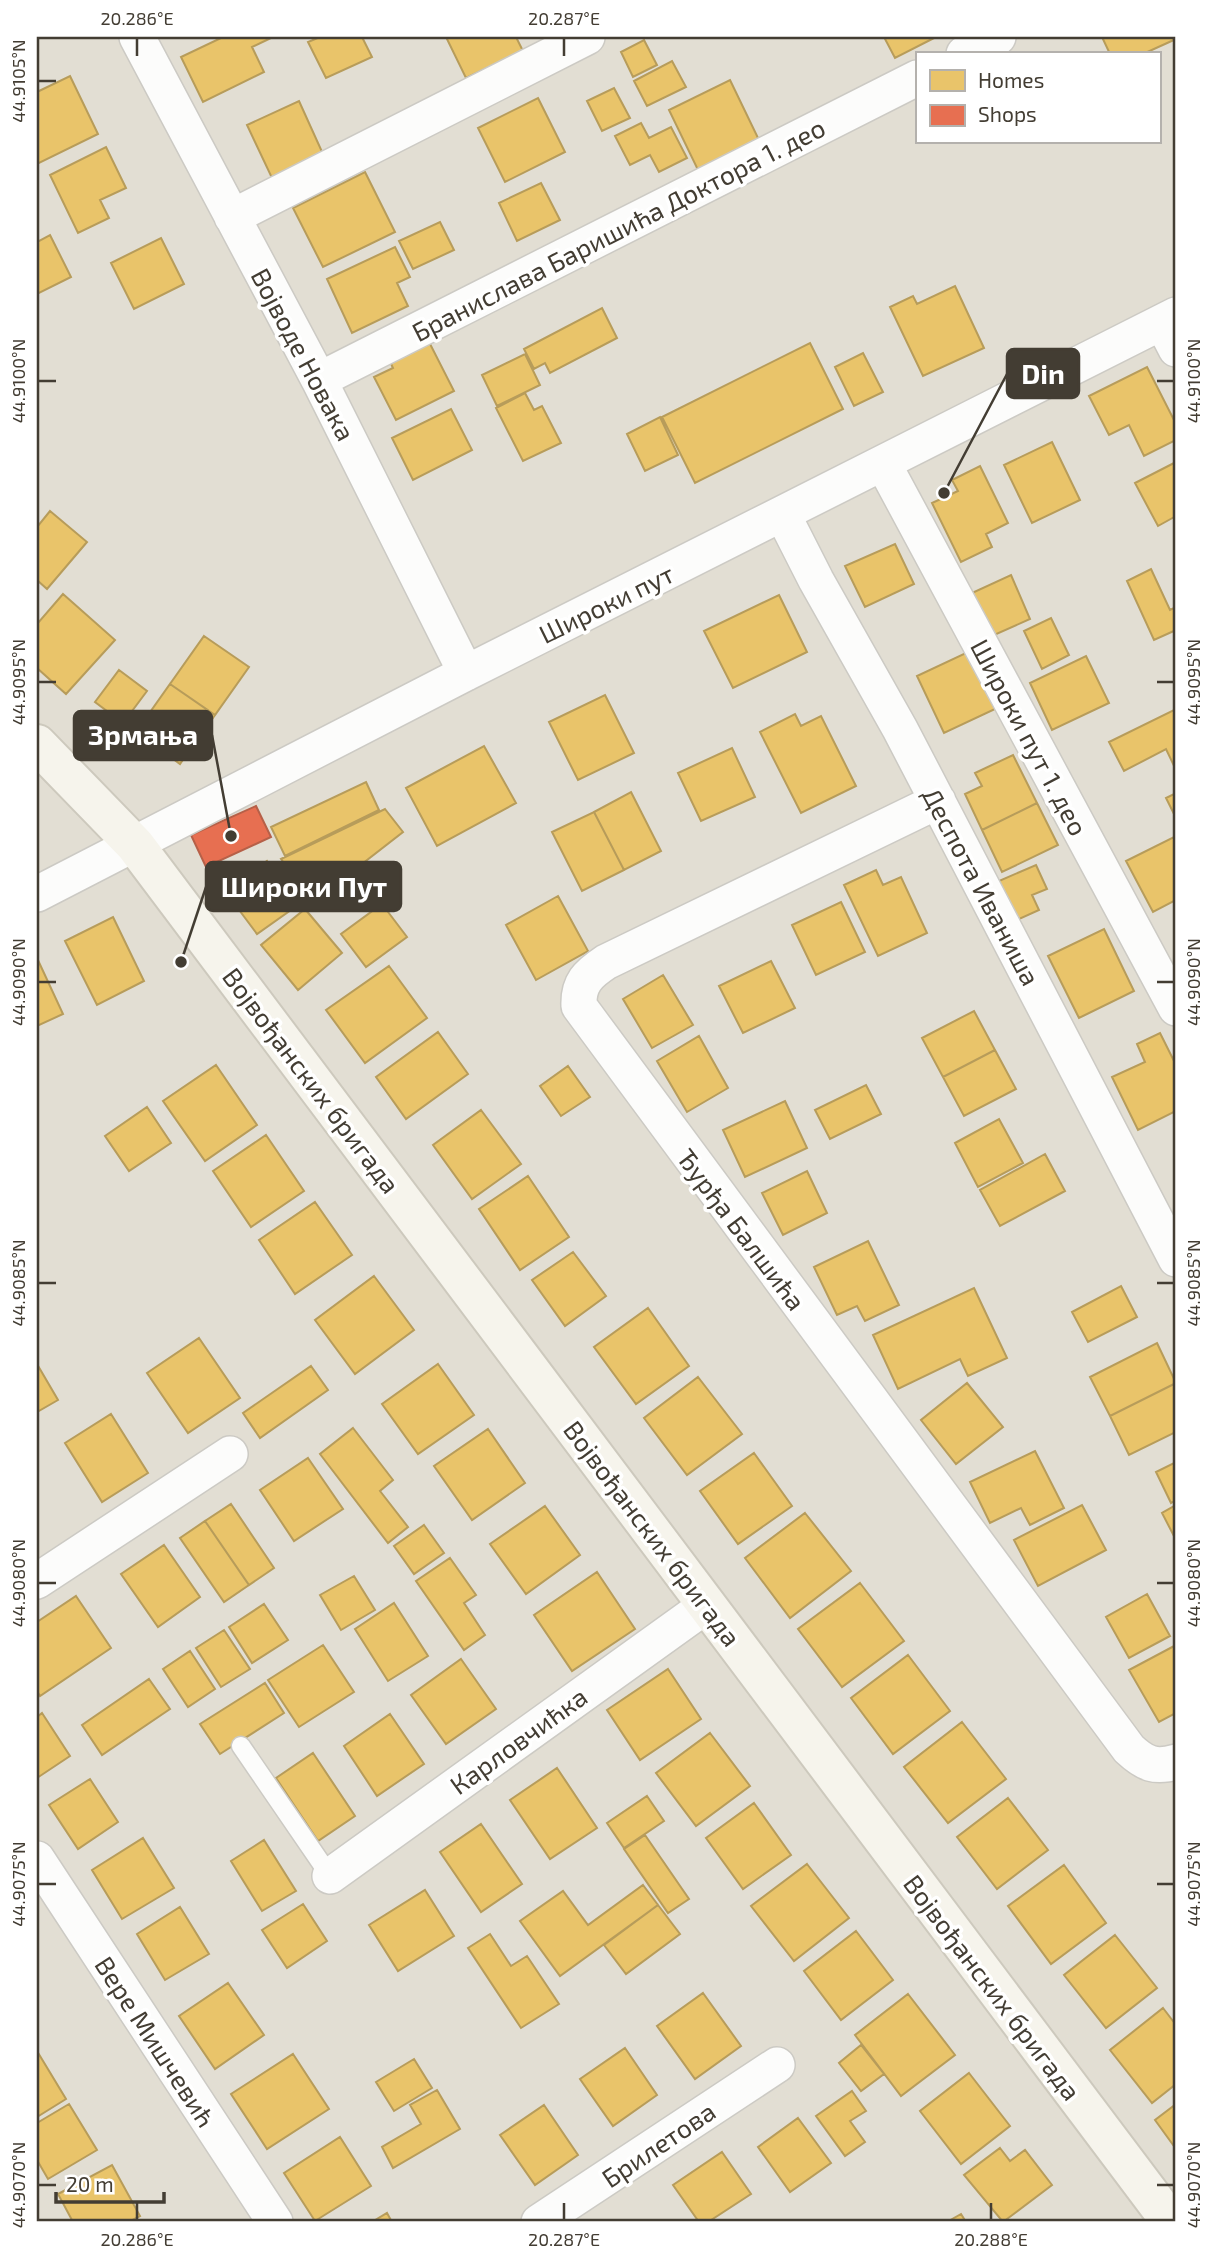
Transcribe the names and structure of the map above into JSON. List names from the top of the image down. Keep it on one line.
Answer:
{"streets":{"street":["Бранислава Баришића Доктора 1. део","Војводе Новака","Широки пут","Широки пут 1. део","Деспота Иваниша","Војвођанских бригада","Ђурђа Балшића","Карловчићка","Вере Мишчевић","Брилетова"]},"crossings":[["Бранислава Баришића Доктора 1. део","Војводе Новака"],["Војводе Новака","Широки пут"],["Широки пут","Широки пут 1. део"],["Широки пут","Деспота Иваниша"],["Широки пут","Војвођанских бригада"],["Деспота Иваниша","Ђурђа Балшића"],["Војвођанских бригада","Карловчићка"]],"places":["Din","Зрмања","Широки Пут"],"legend":["Homes","Shops"],"scale_bar":"20 m","coordinates":["20.286°E","20.287°E","44.9105°N","44.9100°N","44.9095°N","44.9090°N","44.9085°N","44.9080°N","44.9075°N","44.9070°N","20.288°E"]}
